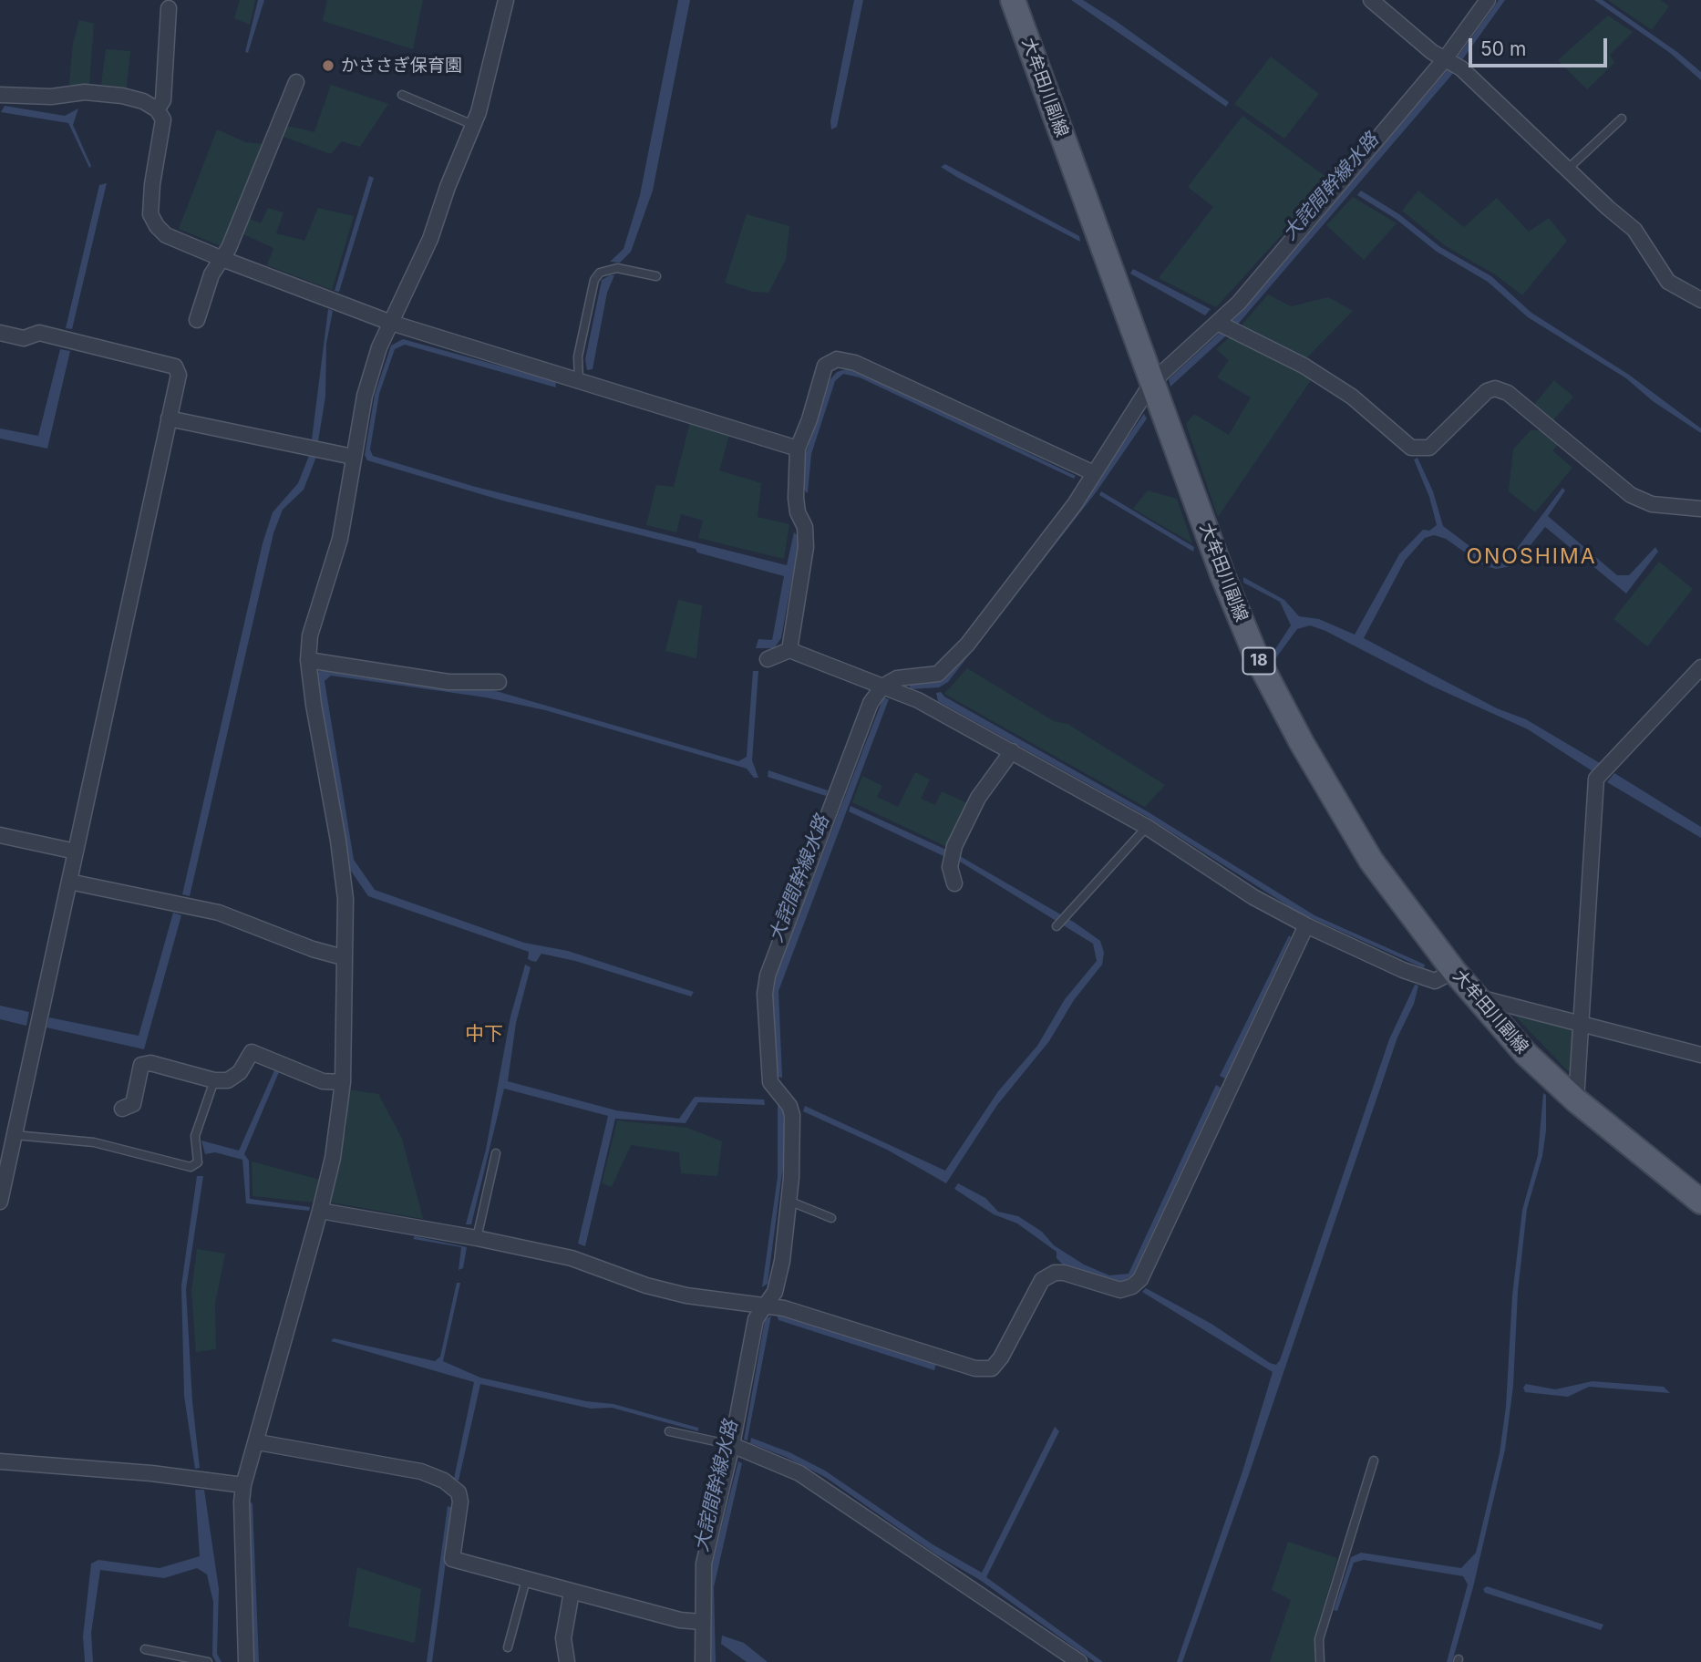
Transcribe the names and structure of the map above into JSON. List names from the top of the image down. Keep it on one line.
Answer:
{"streets":{"main road":["大牟田川副線","18"]},"districts":["ONOSHIMA","中下"],"water":["大詫間幹線水路"],"places":["かささぎ保育園"],"scale_bar":"50 m"}
